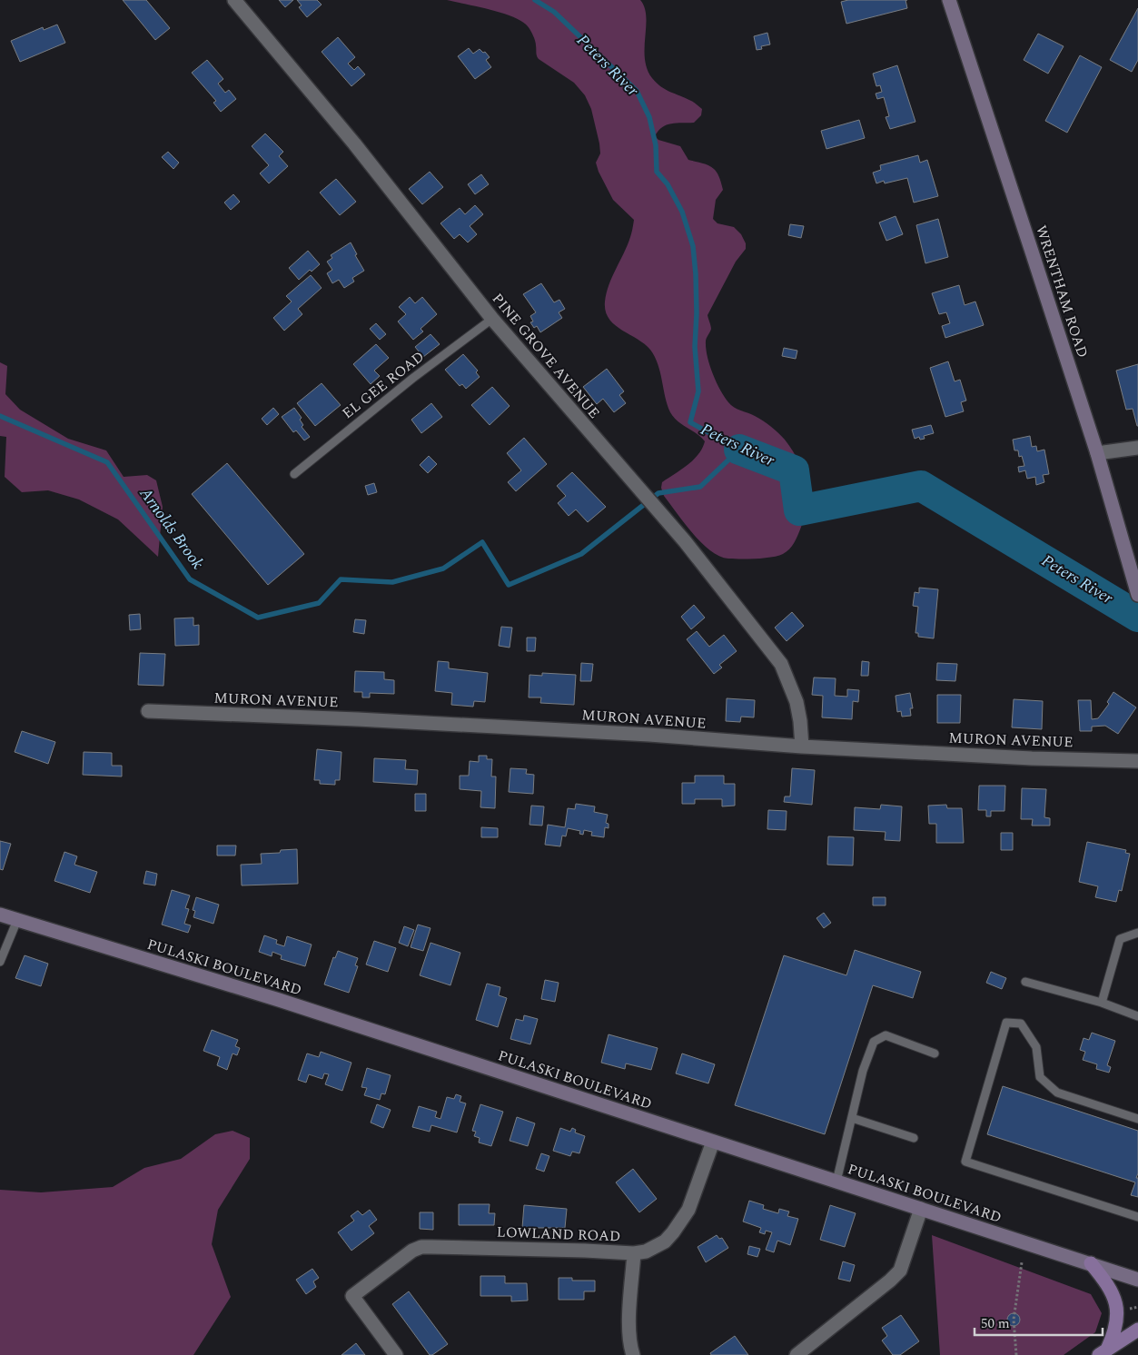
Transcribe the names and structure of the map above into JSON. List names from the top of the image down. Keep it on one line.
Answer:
{"streets":{"main road":["WRENTHAM ROAD","PULASKI BOULEVARD"],"street":["PINE GROVE AVENUE","MURON AVENUE","LOWLAND ROAD"],"lane":["EL GEE ROAD"]},"crossings":[["PINE GROVE AVENUE","EL GEE ROAD"],["PINE GROVE AVENUE","MURON AVENUE"],["PULASKI BOULEVARD","LOWLAND ROAD"]],"water":["Peters River","Arnolds Brook"],"scale_bar":"50 m"}
